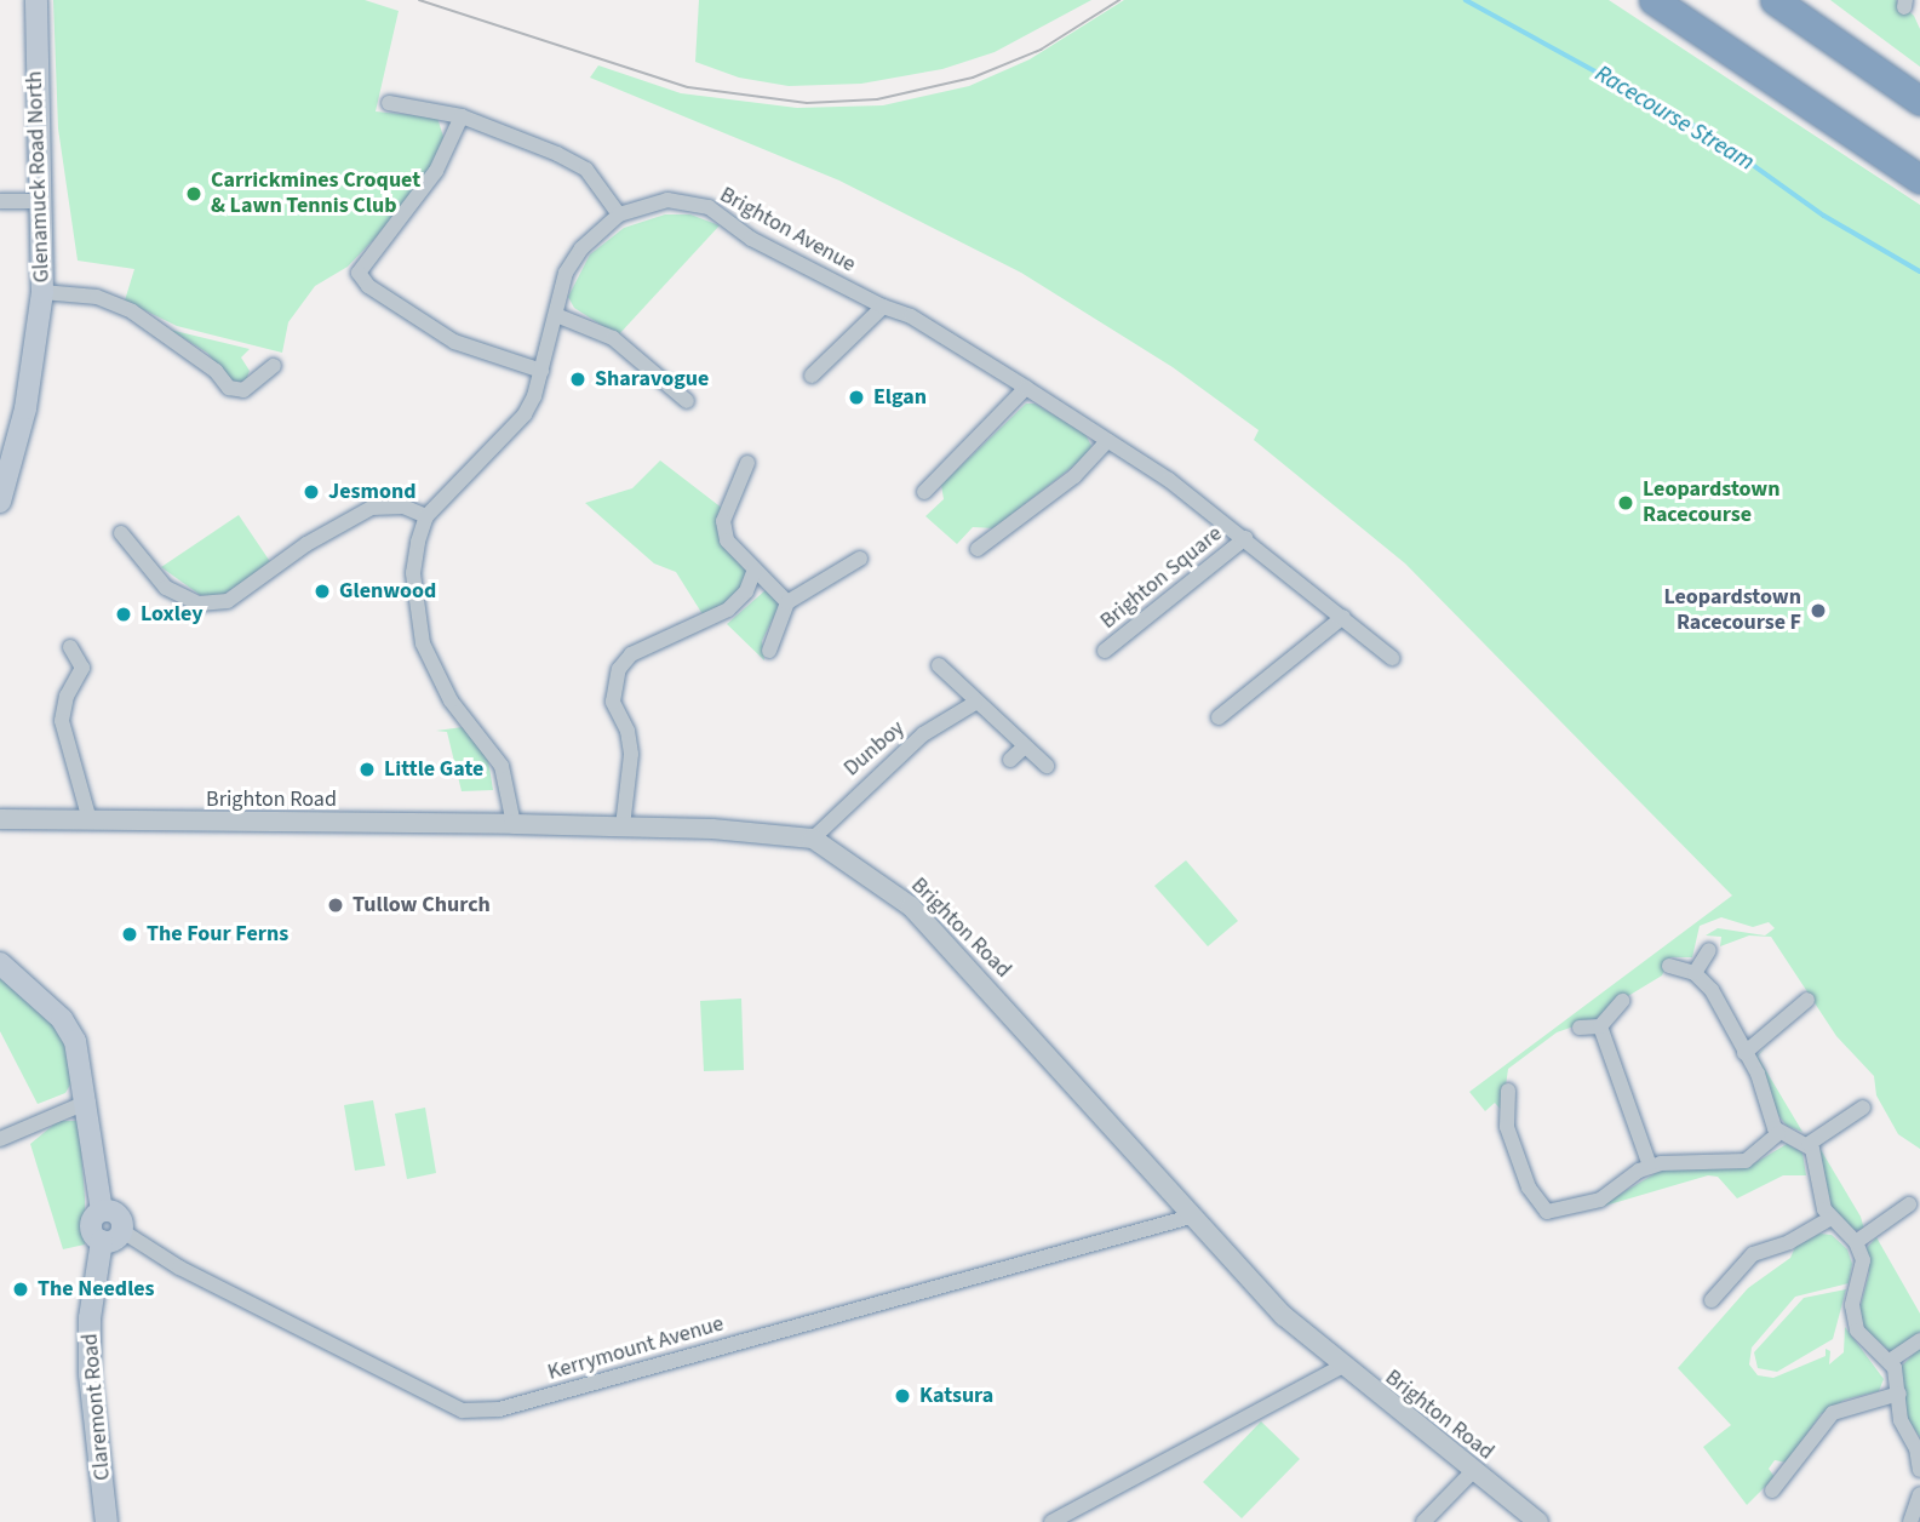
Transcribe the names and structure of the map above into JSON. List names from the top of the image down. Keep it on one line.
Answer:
{"streets":{"main road":["Glenamuck Road North","Claremont Road"],"street":["Brighton Avenue","Brighton Square","Dunboy","Brighton Road","Kerrymount Avenue"]},"crossings":[["Brighton Avenue","Brighton Square"],["Dunboy","Brighton Road"],["Brighton Road","Kerrymount Avenue"],["Kerrymount Avenue","Claremont Road"]],"water":["Racecourse Stream"],"places":["Carrickmines Croquet & Lawn Tennis Club","Sharavogue","Elgan","Jesmond","Leopardstown Racecourse","Glenwood","Leopardstown Racecourse F","Loxley","Little Gate","Tullow Church","The Four Ferns","The Needles","Katsura"]}
